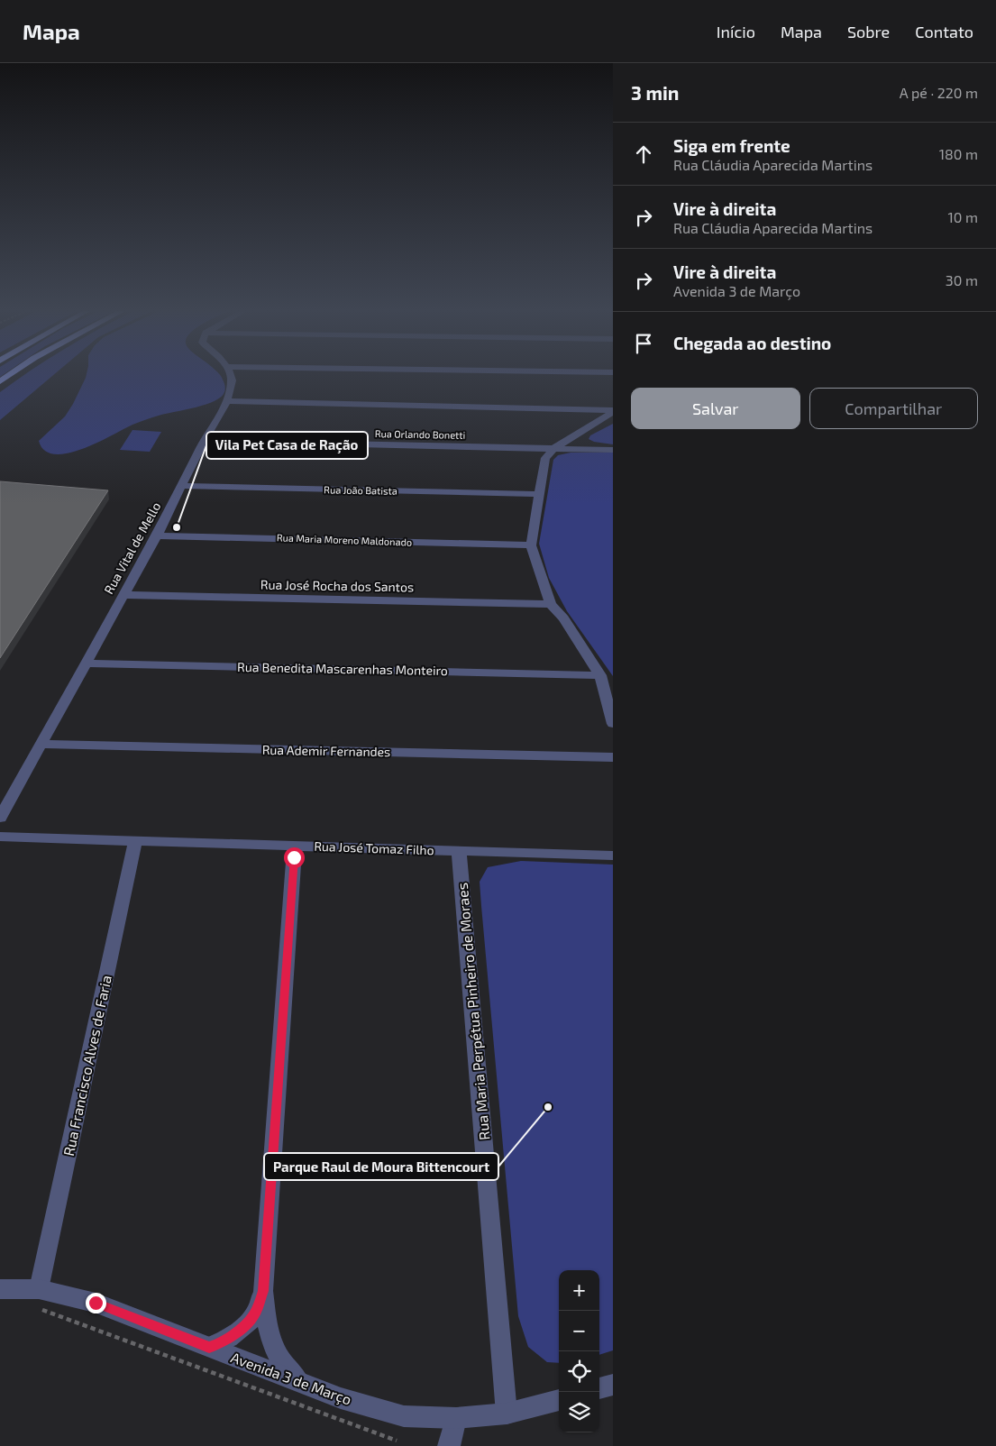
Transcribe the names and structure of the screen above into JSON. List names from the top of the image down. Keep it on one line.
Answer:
{"streets":{"street":["Rua Orlando Bonetti","Rua João Batista","Rua Maria Moreno Maldonado","Rua Vital de Mello","Rua José Rocha dos Santos","Rua Benedita Mascarenhas Monteiro","Rua Ademir Fernandes","Rua José Tomaz Filho","Rua Maria Perpétua Pinheiro de Moraes","Rua Francisco Alves de Faria","Avenida 3 de Março"]},"crossings":[["Rua Orlando Bonetti","Rua Vital de Mello"],["Rua João Batista","Rua Vital de Mello"],["Rua Maria Moreno Maldonado","Rua Vital de Mello"],["Rua Vital de Mello","Rua José Rocha dos Santos"],["Rua Vital de Mello","Rua Benedita Mascarenhas Monteiro"],["Rua Vital de Mello","Rua Ademir Fernandes"],["Rua José Tomaz Filho","Rua Maria Perpétua Pinheiro de Moraes"],["Rua José Tomaz Filho","Rua Francisco Alves de Faria"],["Rua Maria Perpétua Pinheiro de Moraes","Avenida 3 de Março"],["Rua Francisco Alves de Faria","Avenida 3 de Março"]],"places":["Vila Pet Casa de Ração","Parque Raul de Moura Bittencourt"],"page":{"header":"Mapa","nav":["Início","Mapa","Sobre","Contato"],"heading":["3 min","A pé · 220 m"],"list":[["Siga em frente","Rua Cláudia Aparecida Martins","180 m"],["Vire à direita","Rua Cláudia Aparecida Martins","10 m"],["Vire à direita","Avenida 3 de Março","30 m"],"Chegada ao destino"],"buttons":["Salvar","Compartilhar"],"map_buttons":["+","−"]}}
